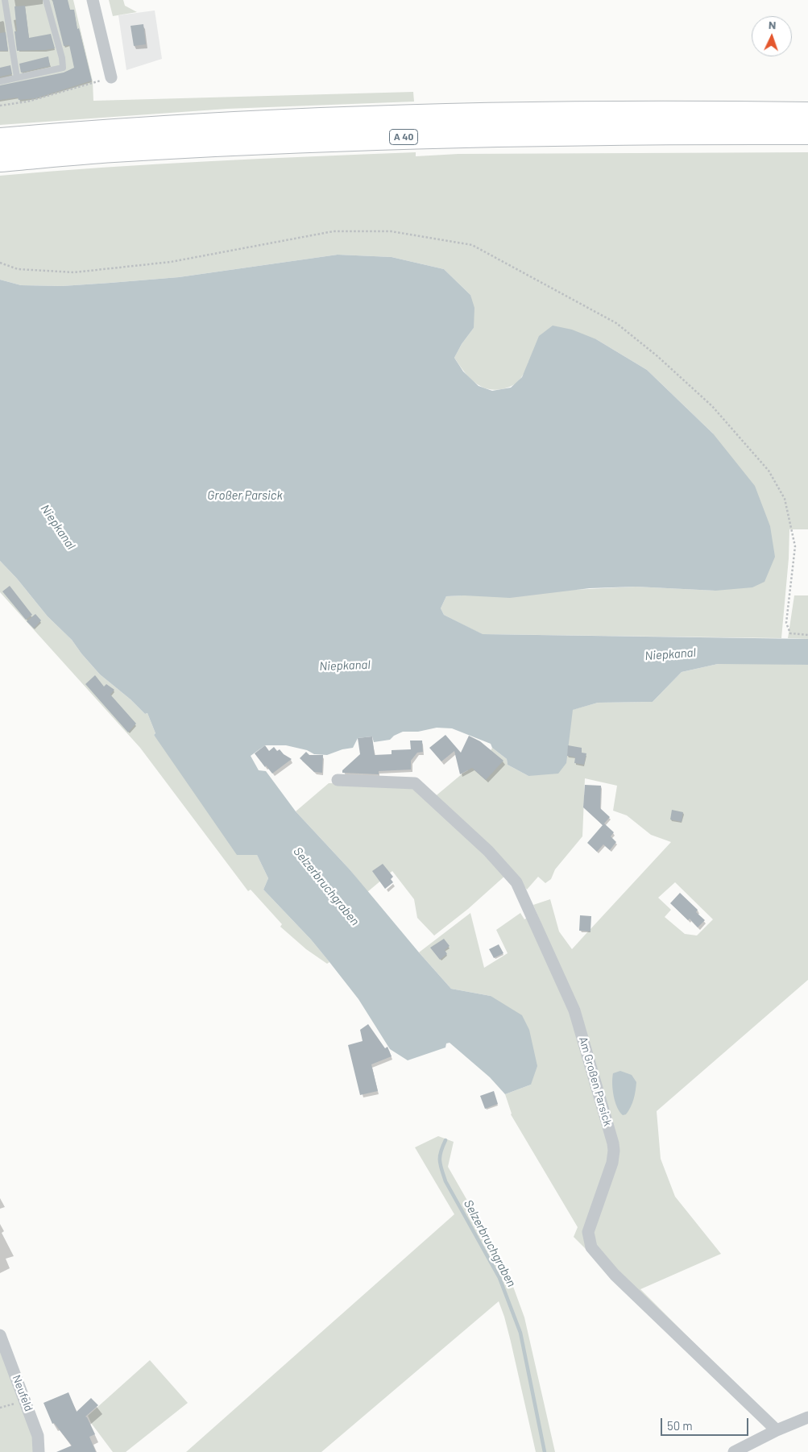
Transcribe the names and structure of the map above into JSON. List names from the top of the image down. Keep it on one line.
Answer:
{"streets":{"highway":["A 40"],"street":["Am Großen Parsick","Neufeld"]},"water":["Großer Parsick","Niepkanal","Selzerbruchgraben"],"scale_bar":"50 m","north":"top"}
